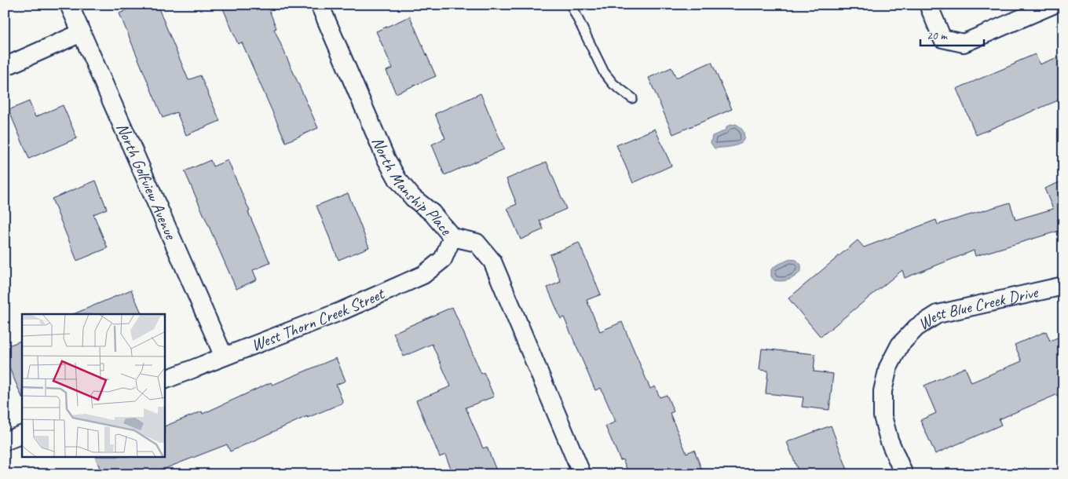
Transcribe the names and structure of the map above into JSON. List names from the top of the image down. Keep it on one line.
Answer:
{"streets":{"street":["North Golfview Avenue","North Manship Place","West Blue Creek Drive","West Thorn Creek Street"]},"crossings":[["North Golfview Avenue","West Thorn Creek Street"],["North Manship Place","West Thorn Creek Street"]],"scale_bar":"20 m"}
